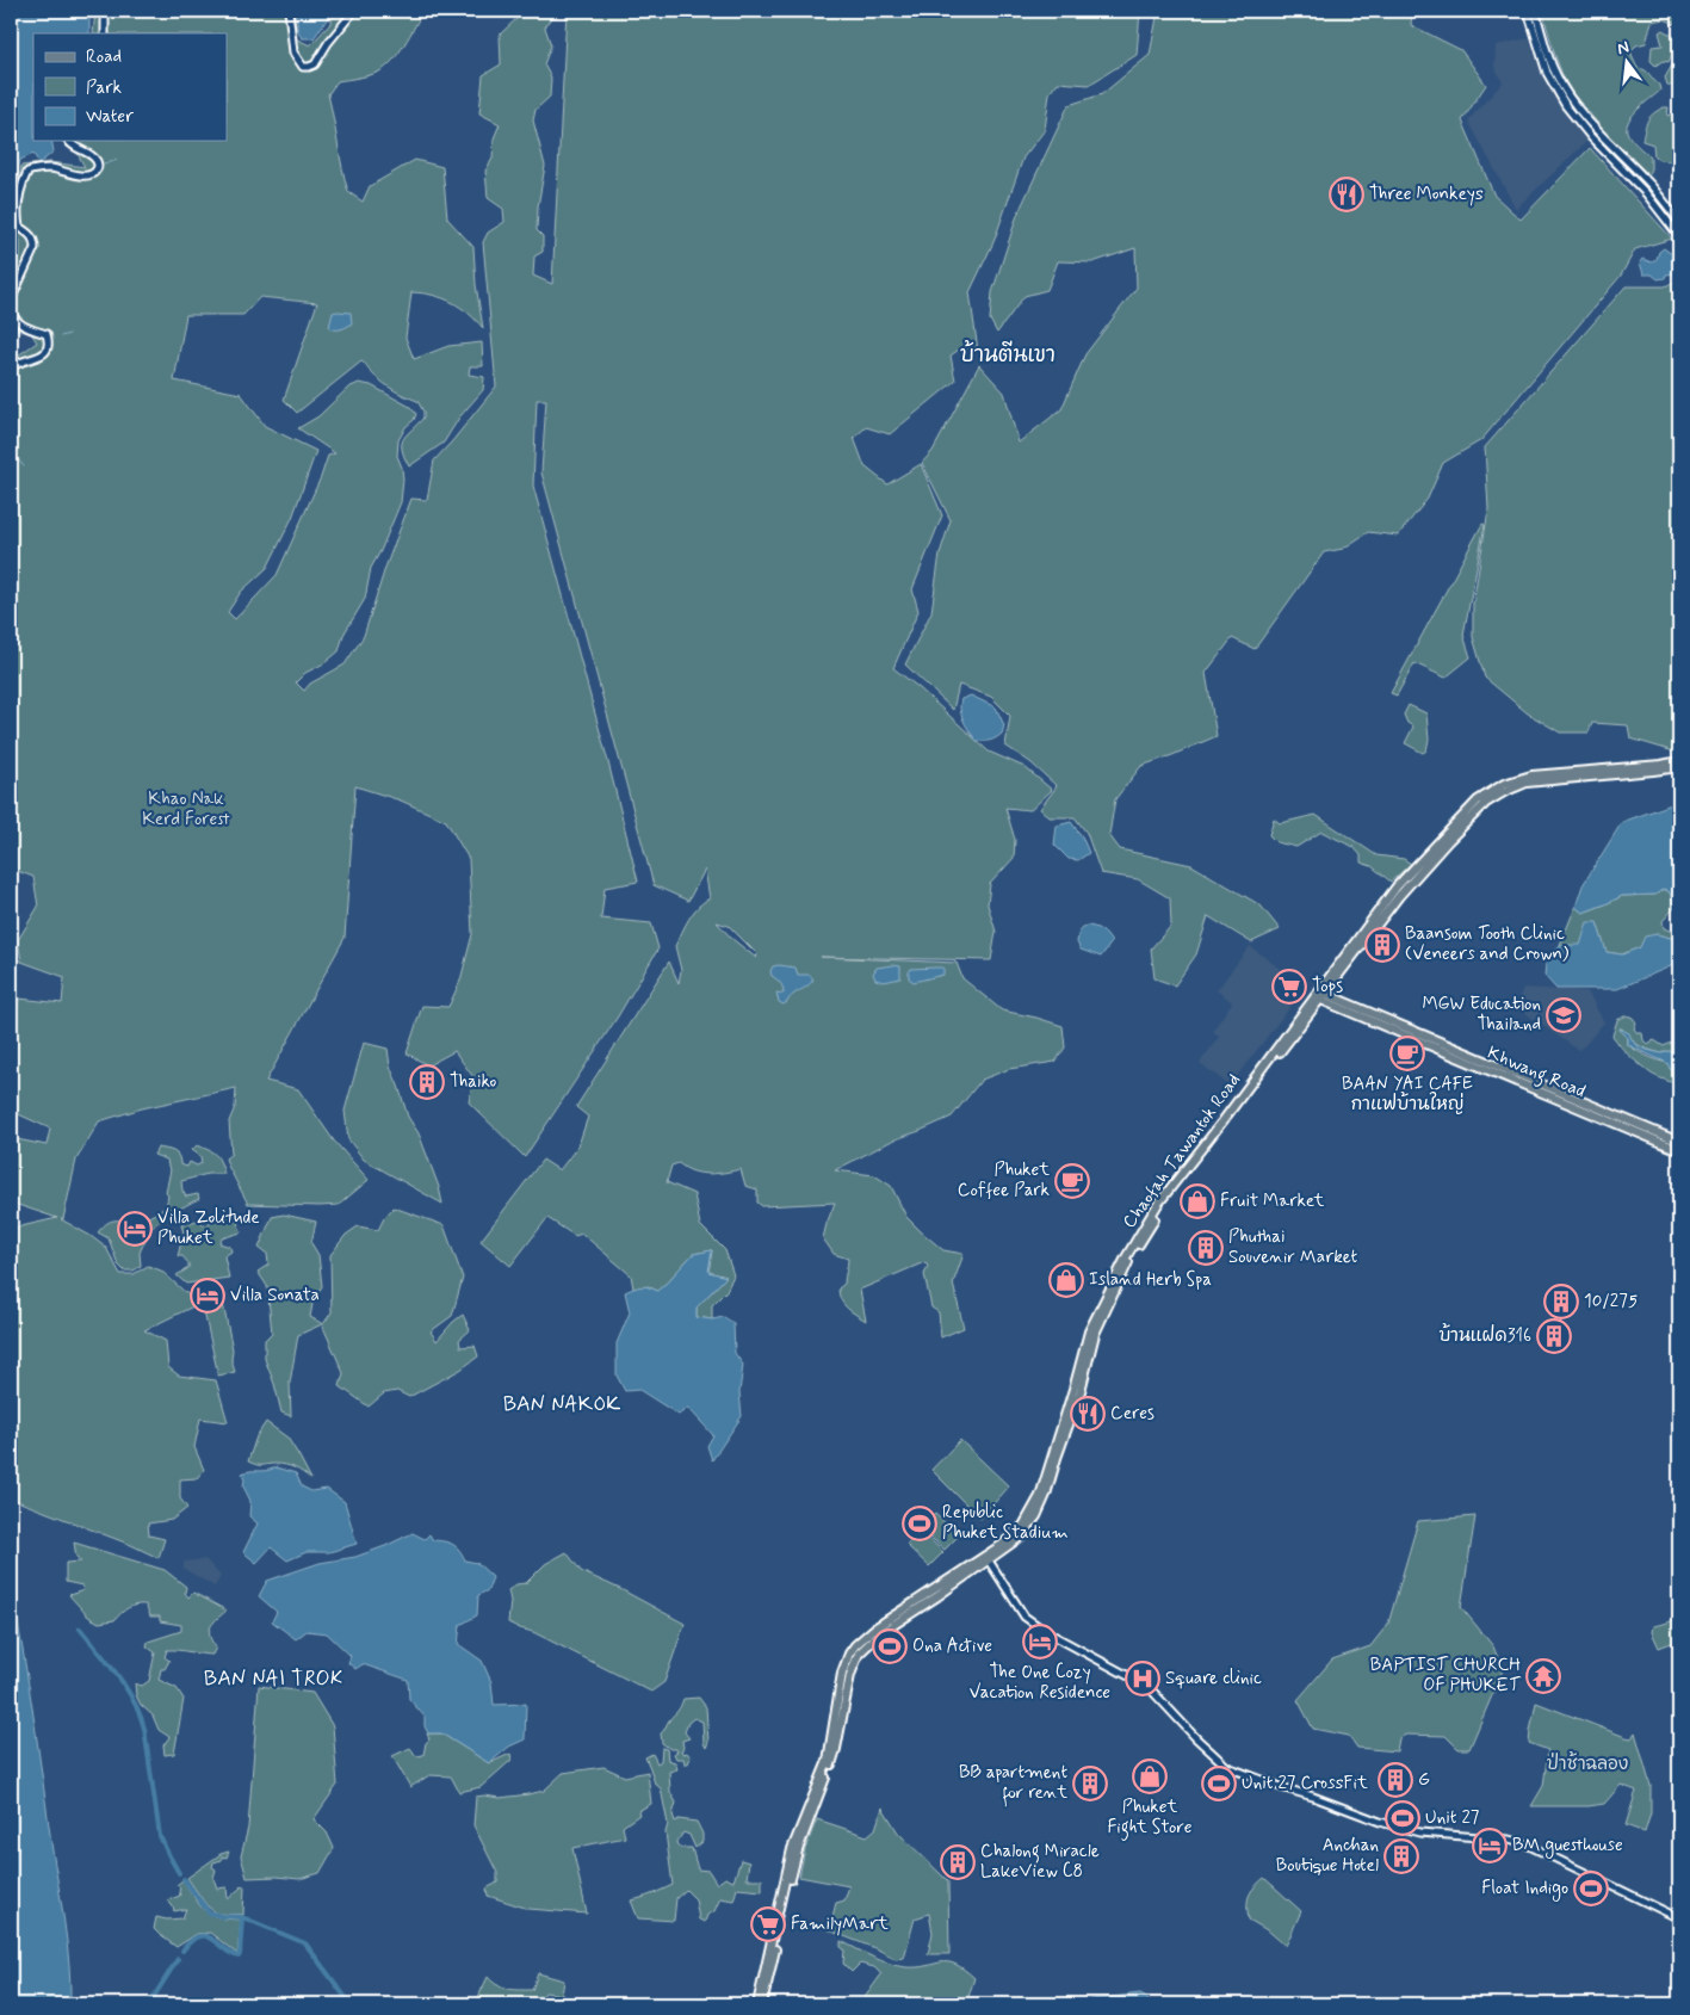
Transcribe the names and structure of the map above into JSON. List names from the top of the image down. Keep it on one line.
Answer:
{"streets":{"main road":["Khwang Road","Chaofah Tawantok Road"]},"crossings":[["Khwang Road","Chaofah Tawantok Road"]],"districts":["บ้านตีนเขา","BAN NAKOK","BAN NAI TROK"],"parks":["Khao Nak Kerd Forest","ป่าช้าฉลอง"],"places":{"restaurant":["Three Monkeys","Ceres"],"building":["Baansom Tooth Clinic (Veneers and Crown)","Thaiko","Phuthai Souvenir Market","10/275","บ้านแฝด316","G","BB apartment for rent","Anchan Boutique Hotel","Chalong Miracle LakeView C8"],"supermarket":["Tops","FamilyMart"],"school or university":["MGW Education Thailand"],"cafe":["BAAN YAI CAFE กาแฟบ้านใหญ่","Phuket Coffee Park"],"shop":["Fruit Market","Island Herb Spa","Phuket Fight Store"],"hotel":["Villa Zolitude Phuket","Villa Sonata","The One Cozy Vacation Residence","BM guesthouse"],"sports":["Republic Phuket Stadium","Ona Active","Unit 27 CrossFit","Unit 27","Float Indigo"],"temple":["BAPTIST CHURCH OF PHUKET"],"hospital":["Square clinic"]},"legend":["Road","Park","Water"],"north":"top"}
